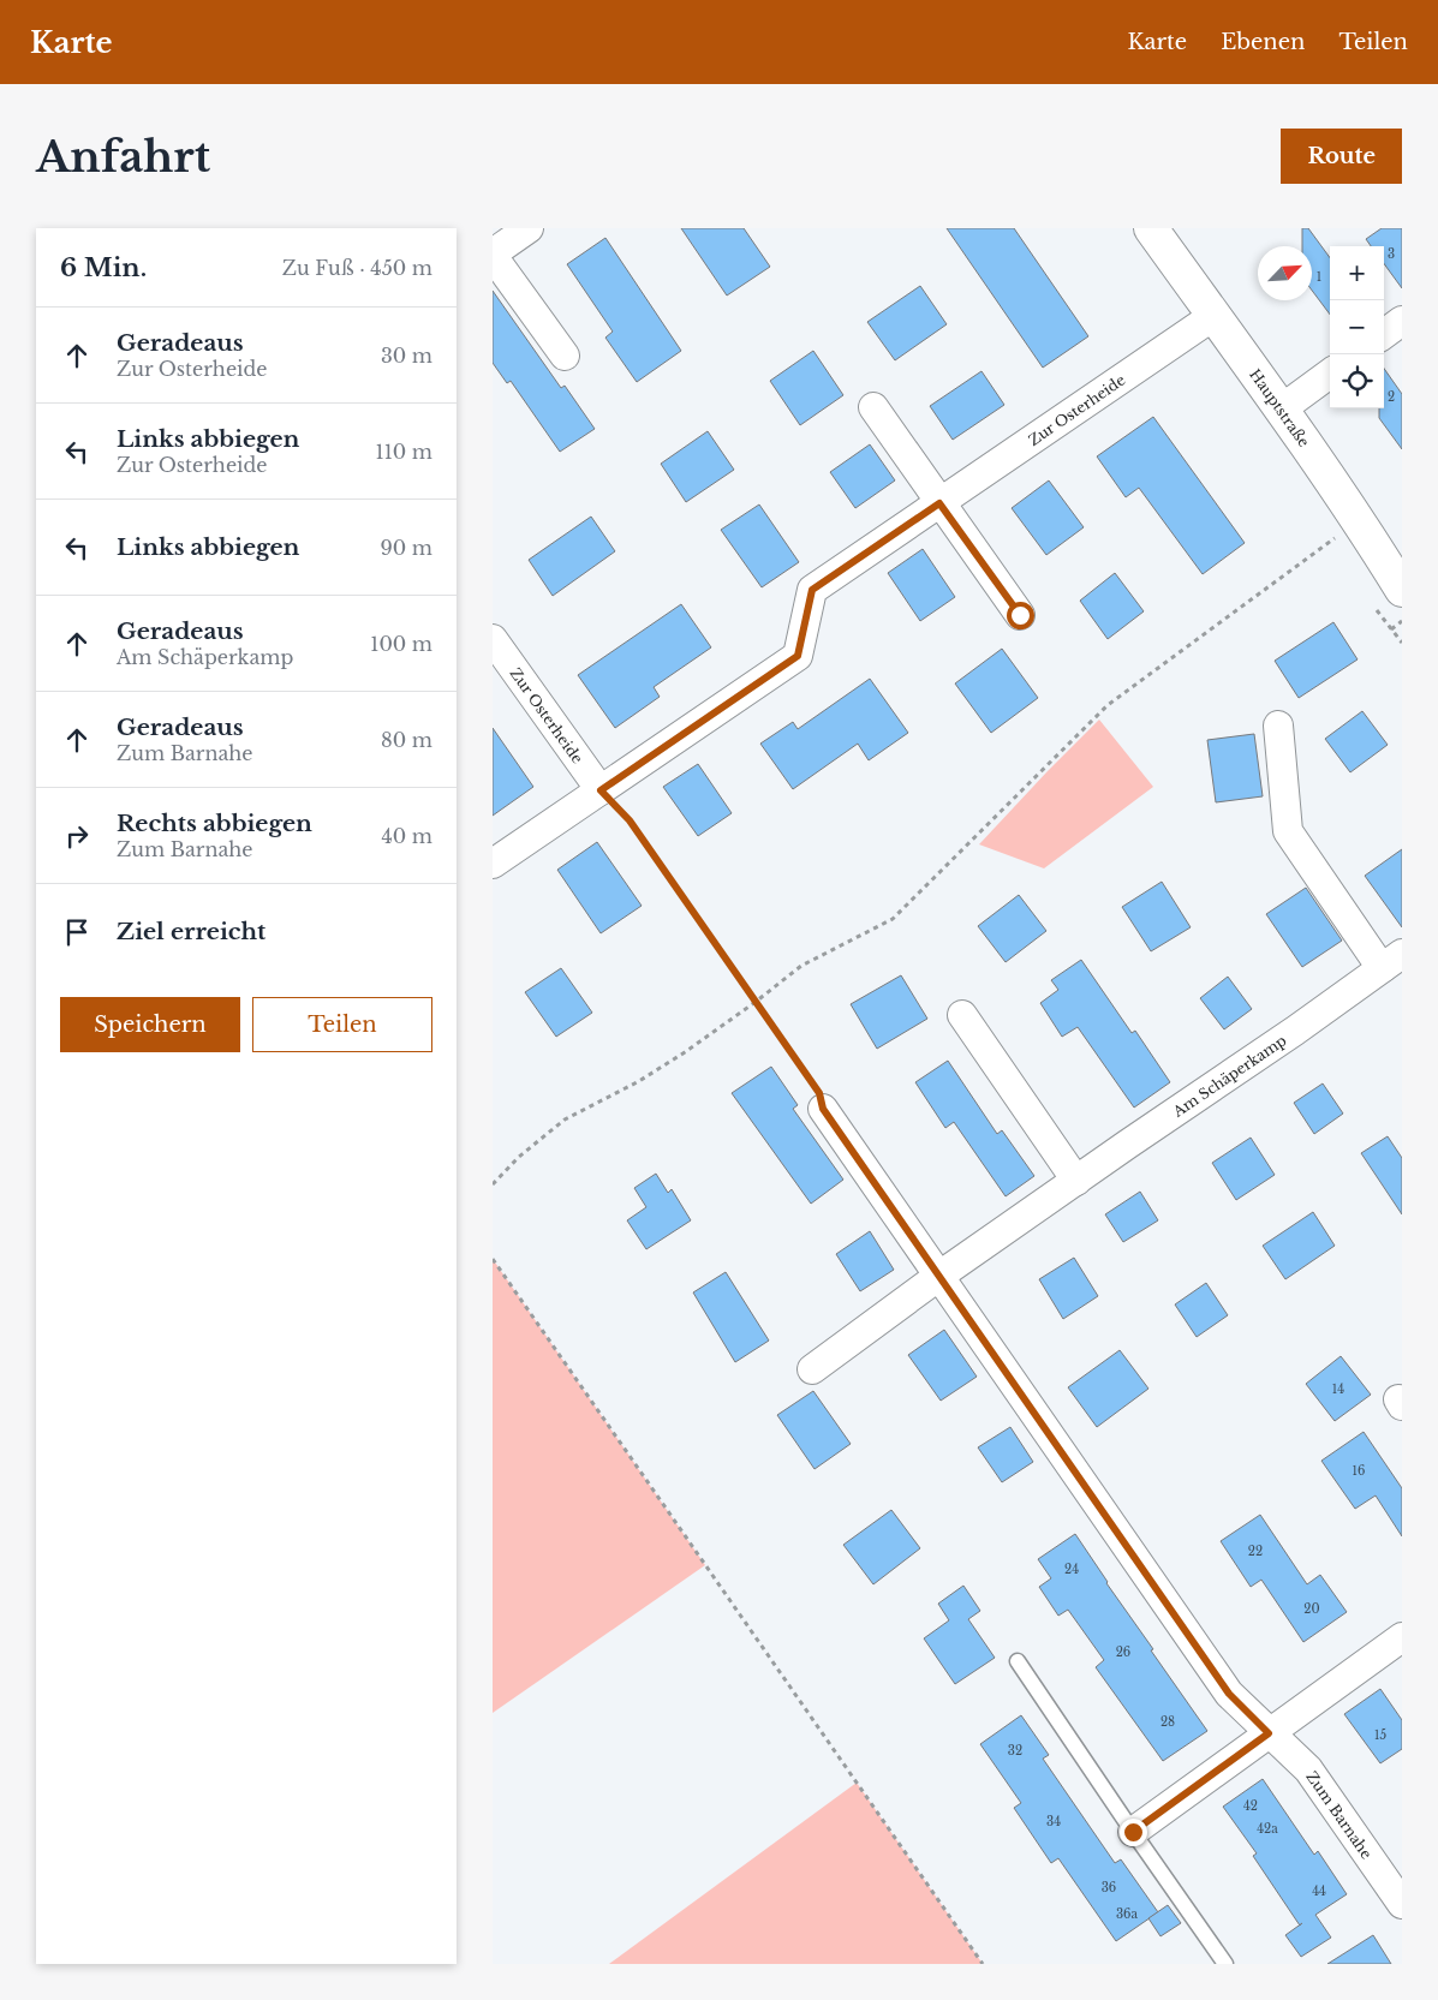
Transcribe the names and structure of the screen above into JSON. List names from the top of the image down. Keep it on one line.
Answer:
{"streets":{"street":["Zur Osterheide","Hauptstraße","Am Schäperkamp","Zum Barnahe"]},"crossings":[["Zur Osterheide","Hauptstraße"],["Am Schäperkamp","Zum Barnahe"]],"house_numbers":["3","1","2","14","16","22","24","20","26","28","15","32","42","34","42a","36","44","36a"],"north":"top right","page":{"header":"Karte","nav":["Karte","Ebenen","Teilen"],"buttons":["Route",["Speichern","Teilen"]],"title":"Anfahrt","heading":["6 Min.","Zu Fuß · 450 m"],"map_buttons":["+","−"],"list":[["Geradeaus","Zur Osterheide","30 m"],["Links abbiegen","Zur Osterheide","110 m"],["Links abbiegen","90 m"],["Geradeaus","Am Schäperkamp","100 m"],["Geradeaus","Zum Barnahe","80 m"],["Rechts abbiegen","Zum Barnahe","40 m"],"Ziel erreicht"]}}
